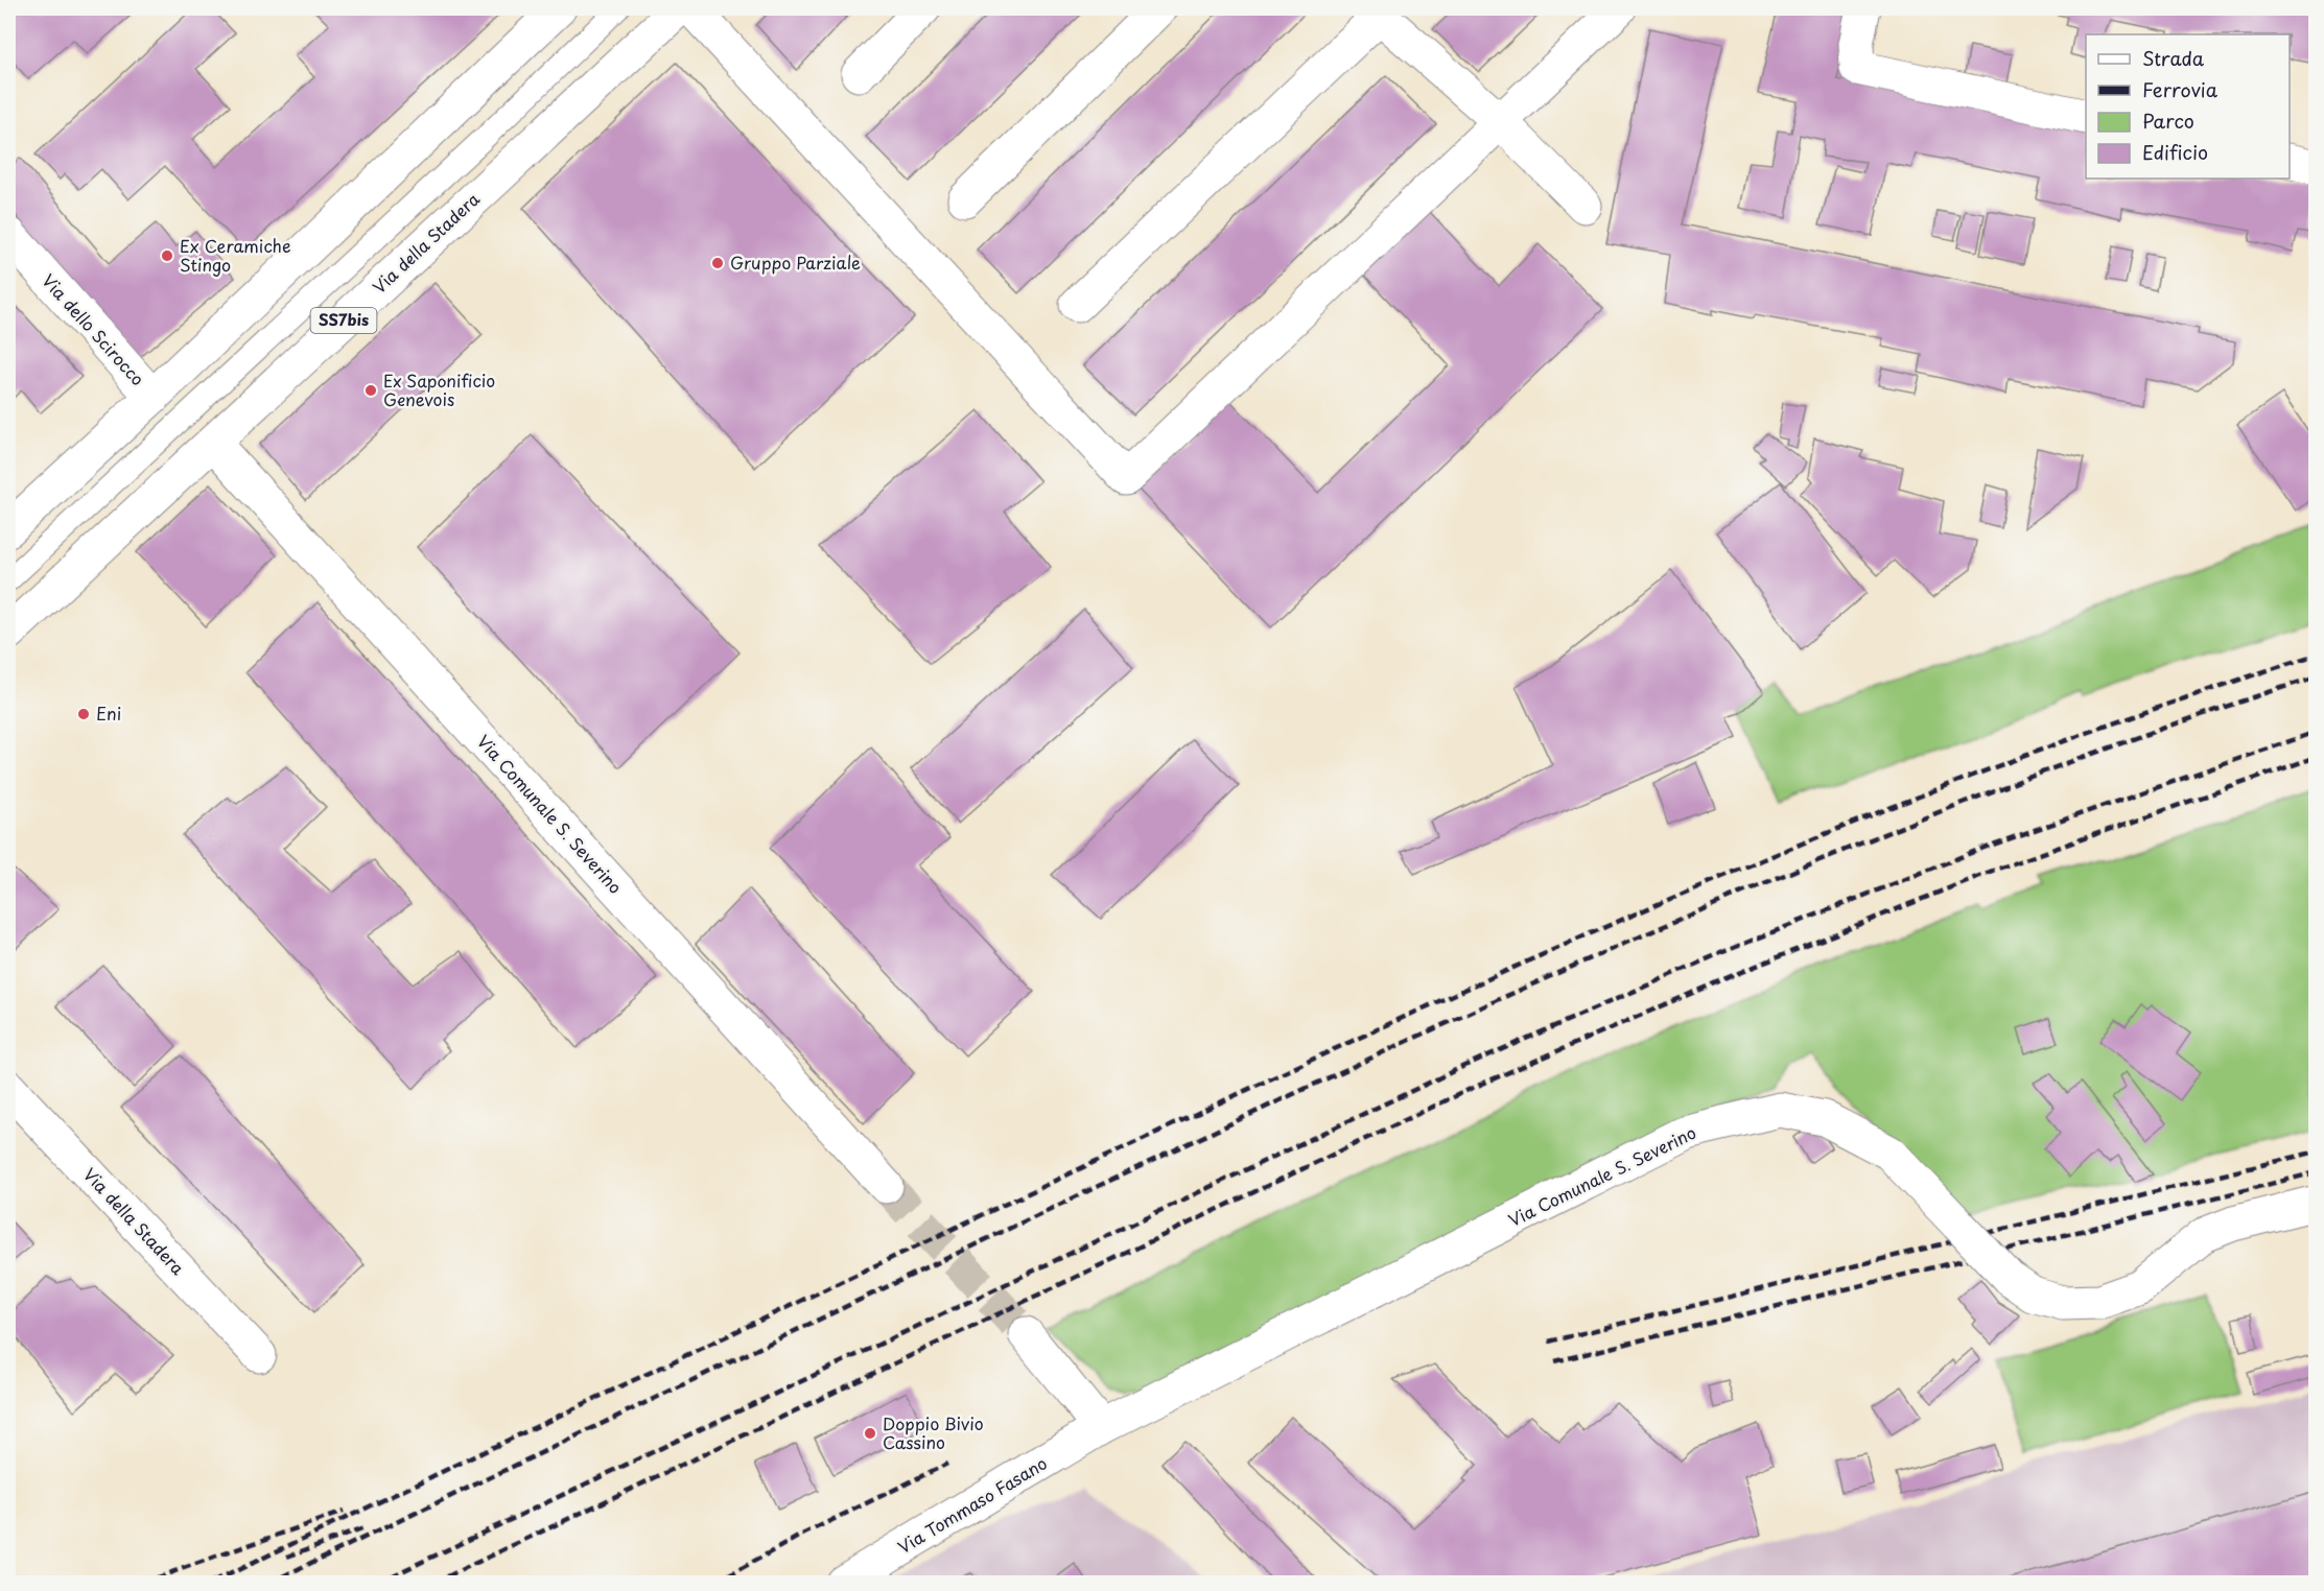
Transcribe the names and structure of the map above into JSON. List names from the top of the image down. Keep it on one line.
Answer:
{"streets":{"street":["Via della Stadera","SS7bis","Via dello Scirocco","Via Comunale S. Severino","Via Tommaso Fasano"]},"crossings":[["Via della Stadera","Via Comunale S. Severino"],["Via Comunale S. Severino","Via Tommaso Fasano"]],"places":["Ex Ceramiche Stingo","Gruppo Parziale","Ex Saponificio Genevois","Eni","Doppio Bivio Cassino"],"legend":["Strada","Ferrovia","Parco","Edificio"]}
